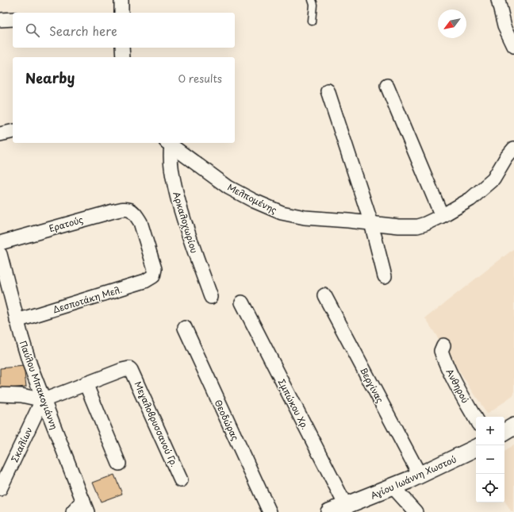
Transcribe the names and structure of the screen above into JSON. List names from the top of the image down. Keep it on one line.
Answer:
{"streets":{"street":["Μελπομένης","Αρκαλοχωρίου","Ερατούς","Δεσποτάκη Μελ.","Παύλου Μπακογιάννη","Βεργίνας","Ανθηρού","Σμπώκου Χρ.","Θεοδώρας","Μεγαλοβρυσσανού Γρ.","Σκαλίων","Αγίου Ιωάννη Χωστού"]},"crossings":[["Μελπομένης","Αρκαλοχωρίου"],["Ερατούς","Δεσποτάκη Μελ."],["Δεσποτάκη Μελ.","Παύλου Μπακογιάννη"],["Παύλου Μπακογιάννη","Σκαλίων"],["Βεργίνας","Αγίου Ιωάννη Χωστού"],["Σμπώκου Χρ.","Αγίου Ιωάννη Χωστού"]],"north":"bottom left","page":{"search":"Search here","heading":["Nearby","0 results"],"map_buttons":["+","−"]}}
